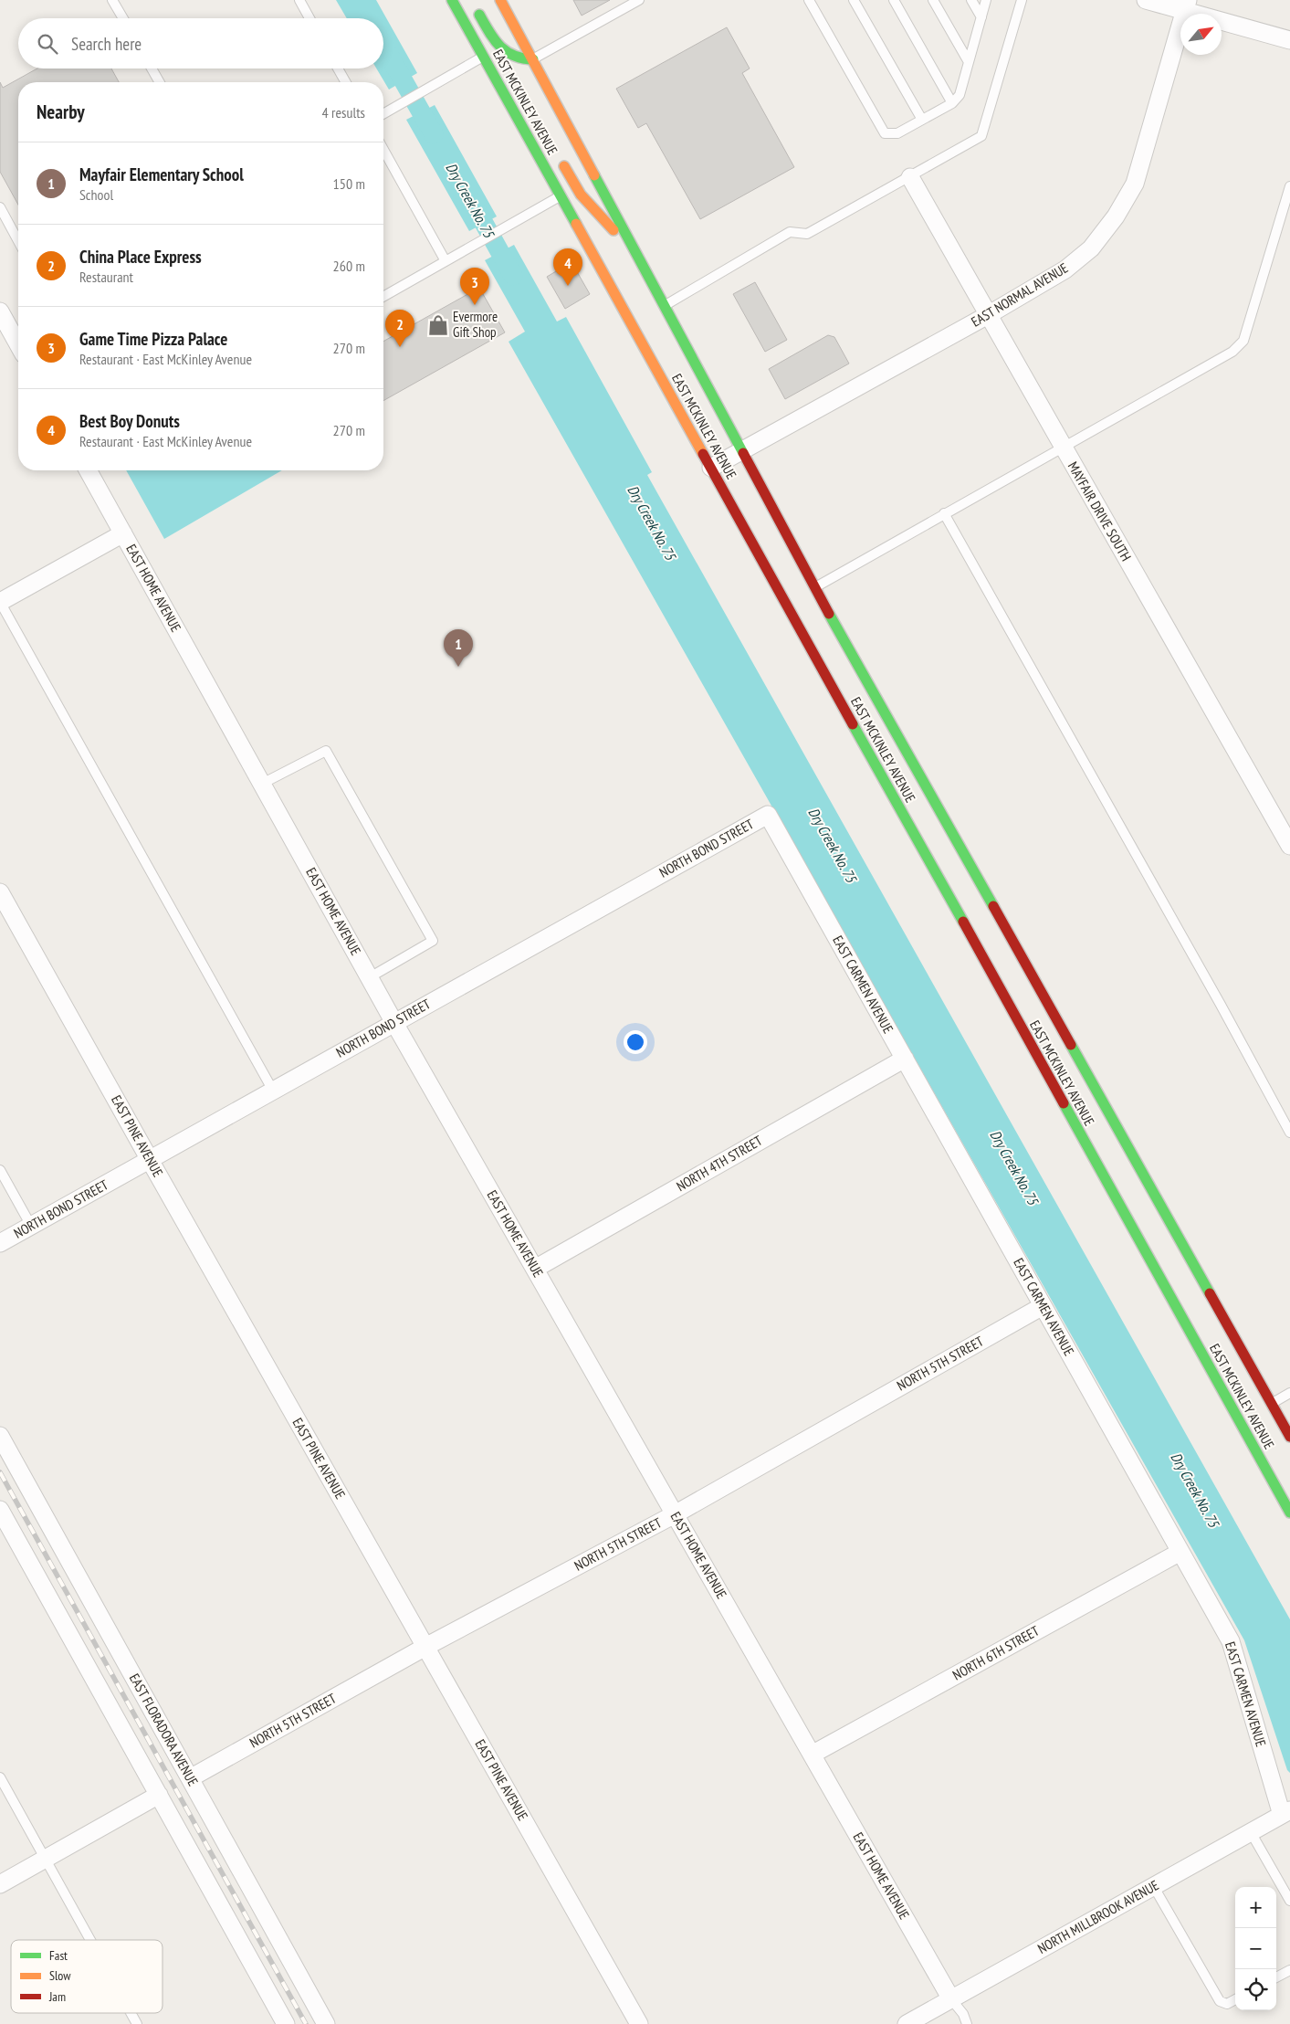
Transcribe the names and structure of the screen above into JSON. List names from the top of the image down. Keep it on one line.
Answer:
{"streets":{"main road":["EAST MCKINLEY AVENUE"],"street":["EAST NORMAL AVENUE","MAYFAIR DRIVE SOUTH","EAST HOME AVENUE","NORTH BOND STREET","EAST CARMEN AVENUE","EAST PINE AVENUE","NORTH 4TH STREET","NORTH 5TH STREET","NORTH 6TH STREET","EAST FLORADORA AVENUE","NORTH MILLBROOK AVENUE"]},"crossings":[["EAST MCKINLEY AVENUE","EAST NORMAL AVENUE"],["EAST NORMAL AVENUE","MAYFAIR DRIVE SOUTH"],["EAST HOME AVENUE","NORTH BOND STREET"],["EAST HOME AVENUE","NORTH 4TH STREET"],["EAST HOME AVENUE","NORTH 5TH STREET"],["EAST HOME AVENUE","NORTH 6TH STREET"],["EAST HOME AVENUE","NORTH MILLBROOK AVENUE"],["NORTH BOND STREET","EAST CARMEN AVENUE"],["NORTH BOND STREET","EAST PINE AVENUE"],["EAST CARMEN AVENUE","NORTH 4TH STREET"],["EAST CARMEN AVENUE","NORTH 5TH STREET"],["EAST CARMEN AVENUE","NORTH 6TH STREET"],["EAST CARMEN AVENUE","NORTH MILLBROOK AVENUE"],["EAST PINE AVENUE","NORTH 5TH STREET"],["NORTH 5TH STREET","EAST FLORADORA AVENUE"]],"water":["Dry Creek No. 75"],"places":{"shop":["Evermore Gift Shop"]},"legend":["Fast","Slow","Jam"],"north":"top right","page":{"search":"Search here","heading":["Nearby","4 results"],"list":[{"mark":"1","name":"Mayfair Elementary School","note":"School","value":"150 m"},{"mark":"2","name":"China Place Express","note":"Restaurant","value":"260 m"},{"mark":"3","name":"Game Time Pizza Palace","note":"Restaurant · East McKinley Avenue","value":"270 m"},{"mark":"4","name":"Best Boy Donuts","note":"Restaurant · East McKinley Avenue","value":"270 m"}],"pins":["4","3","2","1"],"map_buttons":["+","−"]}}
